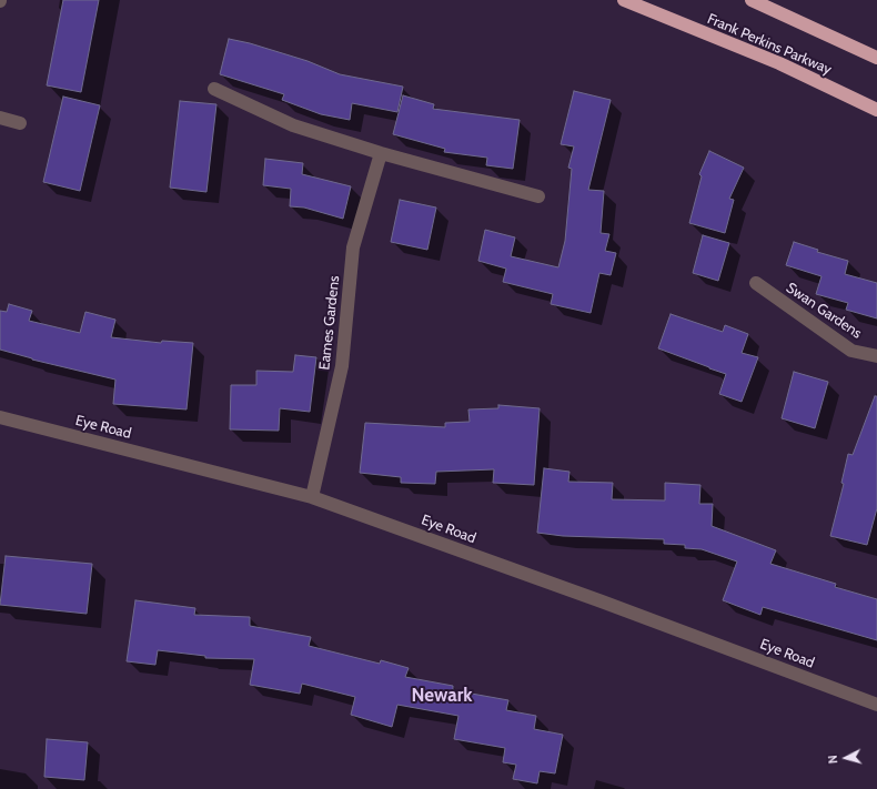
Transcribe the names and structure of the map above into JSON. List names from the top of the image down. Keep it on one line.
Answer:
{"streets":{"highway":["Frank Perkins Parkway"],"street":["Swan Gardens","Eames Gardens","Eye Road"]},"crossings":[["Eames Gardens","Eye Road"]],"districts":["Newark"],"north":"left"}
